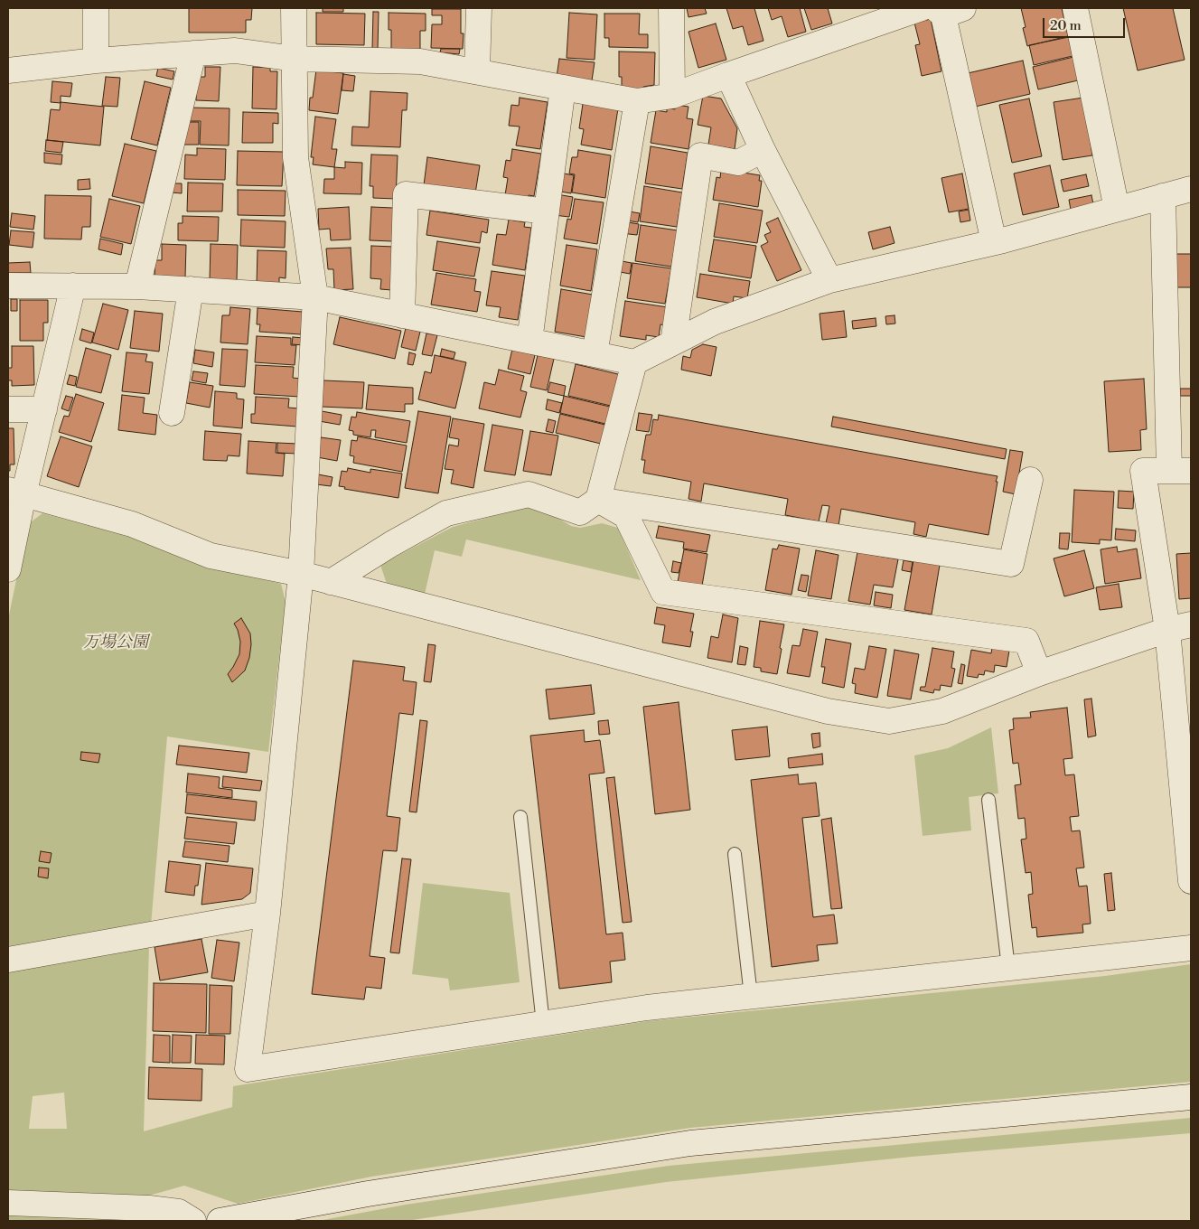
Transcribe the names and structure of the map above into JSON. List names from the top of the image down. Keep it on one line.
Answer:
{"parks":["万場公園"],"scale_bar":"20 m"}
